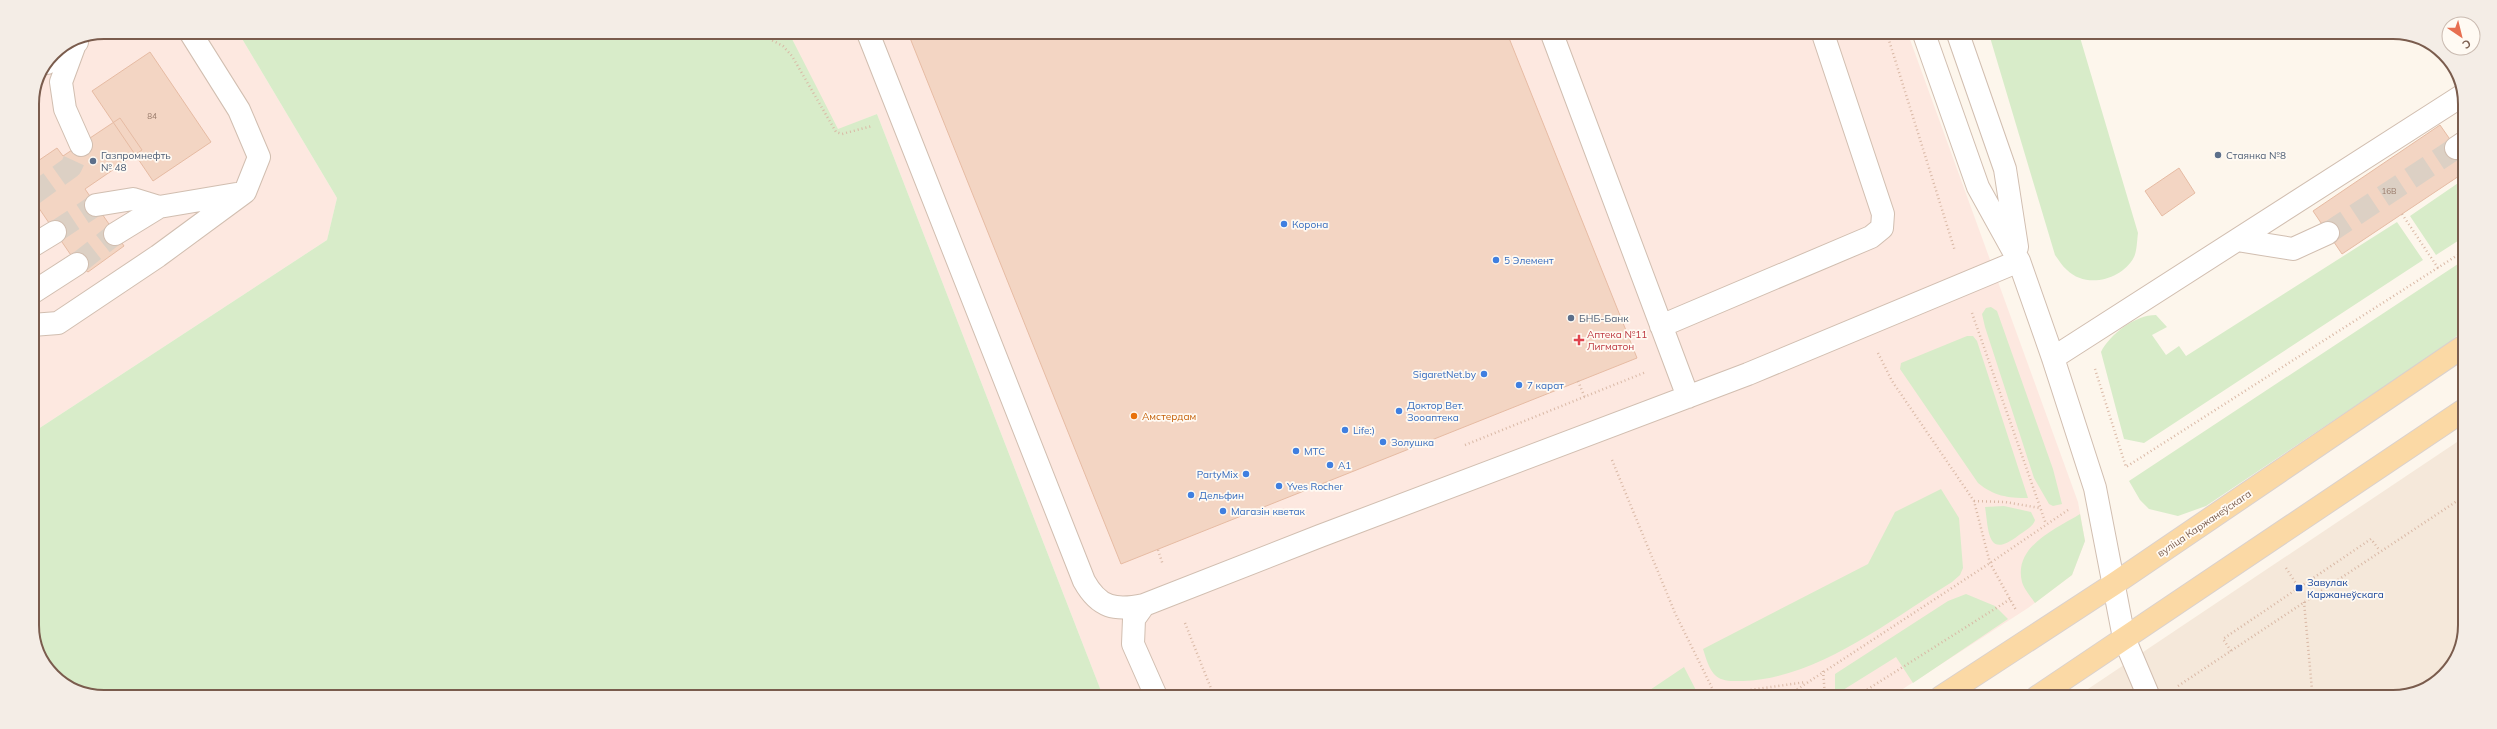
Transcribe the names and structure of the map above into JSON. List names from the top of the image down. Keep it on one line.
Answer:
{"streets":{"main road":["вуліца Каржанеўскага"]},"places":{"other":["Стаянка №8","Газпромнефть № 48","Корона","5 Элемент","БНБ-Банк","SigaretNet.by","7 карат","Доктор Вет. Зооаптека","Амстердам","Life:)","Золушка","МТС","A1","PartyMix","Yves Rocher","Дельфин","Магазін кветак"],"health":["Аптека №11 Лигматон"],"transit":["Завулак Каржанеўскага"]},"house_numbers":["84","16В"],"north":"bottom right"}
